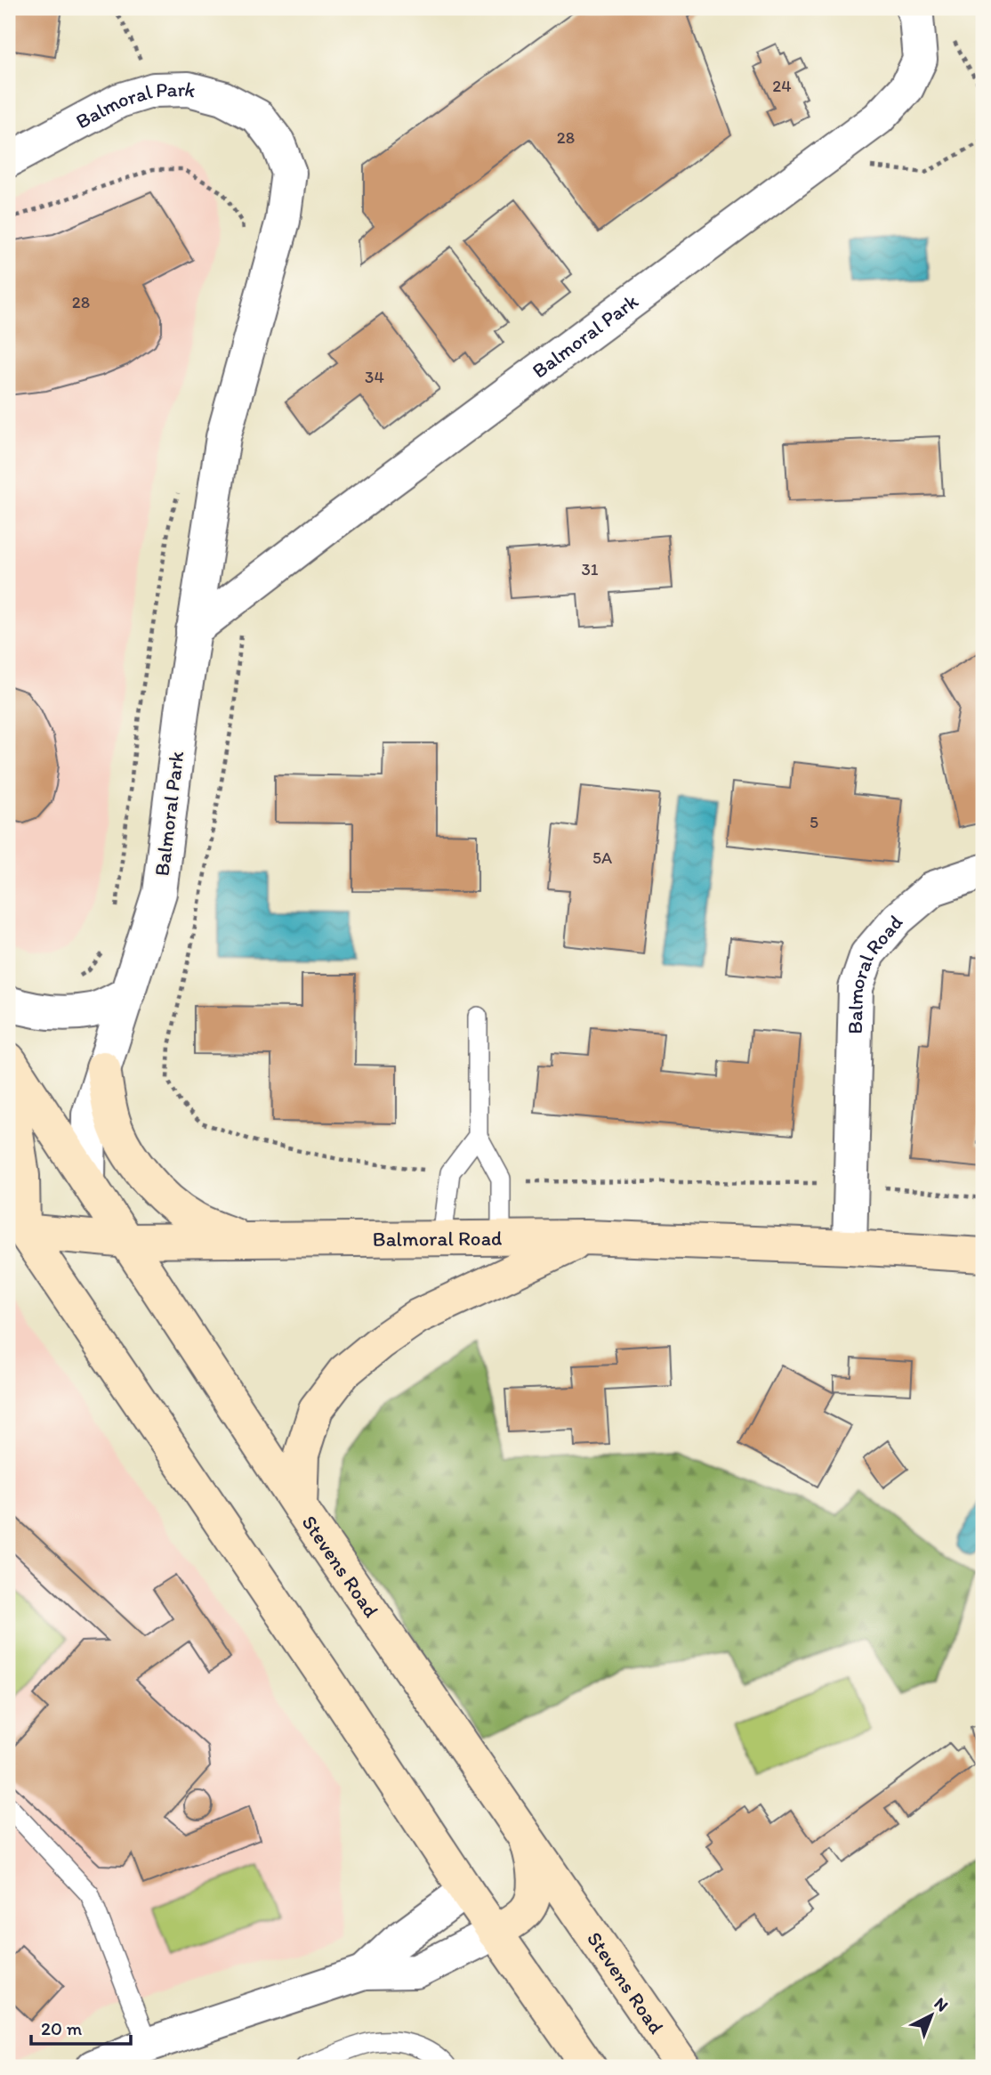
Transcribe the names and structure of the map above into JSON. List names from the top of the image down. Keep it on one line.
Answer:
{"streets":{"main road":["Balmoral Road","Stevens Road"],"street":["Balmoral Park"]},"crossings":[["Balmoral Park","Stevens Road"],["Balmoral Road","Stevens Road"]],"house_numbers":["24","28","28","34","31","5","5A"],"scale_bar":"20 m","north":"top right"}
